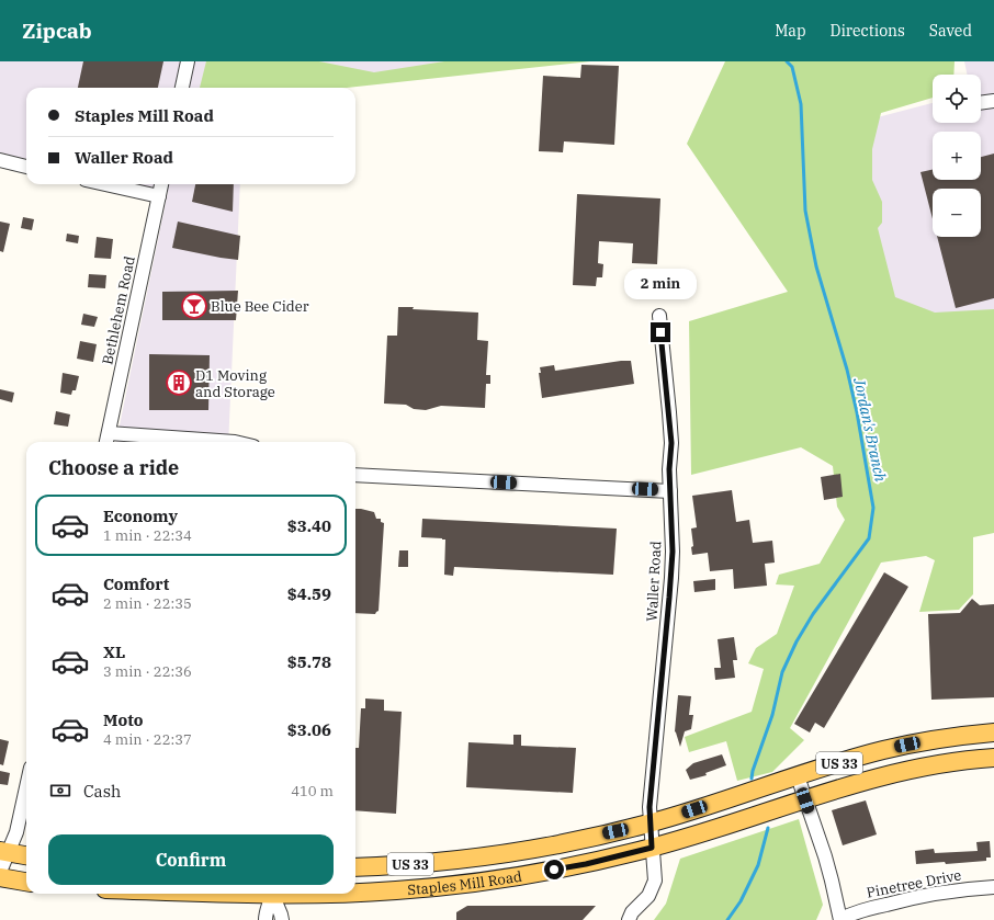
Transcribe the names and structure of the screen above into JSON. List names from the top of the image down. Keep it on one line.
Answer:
{"streets":{"main road":["US 33","Staples Mill Road"],"street":["Bethlehem Road","Waller Road","Pinetree Drive"]},"crossings":[["Waller Road","Staples Mill Road"]],"water":["Jordan's Branch"],"places":{"bar":["Blue Bee Cider"],"building":["D1 Moving and Storage"]},"page":{"header":"Zipcab","nav":["Map","Directions","Saved"],"map_buttons":["+","−"],"banner":["Staples Mill Road","Waller Road"],"bubble":"2 min","heading":"Choose a ride","list":[{"name":"Economy","note":"1 min · 22:34","value":"$3.40"},{"name":"Comfort","note":"2 min · 22:35","value":"$4.59"},{"name":"XL","note":"3 min · 22:36","value":"$5.78"},{"name":"Moto","note":"4 min · 22:37","value":"$3.06"}],"pay":["Cash","410 m"],"buttons":"Confirm"}}
